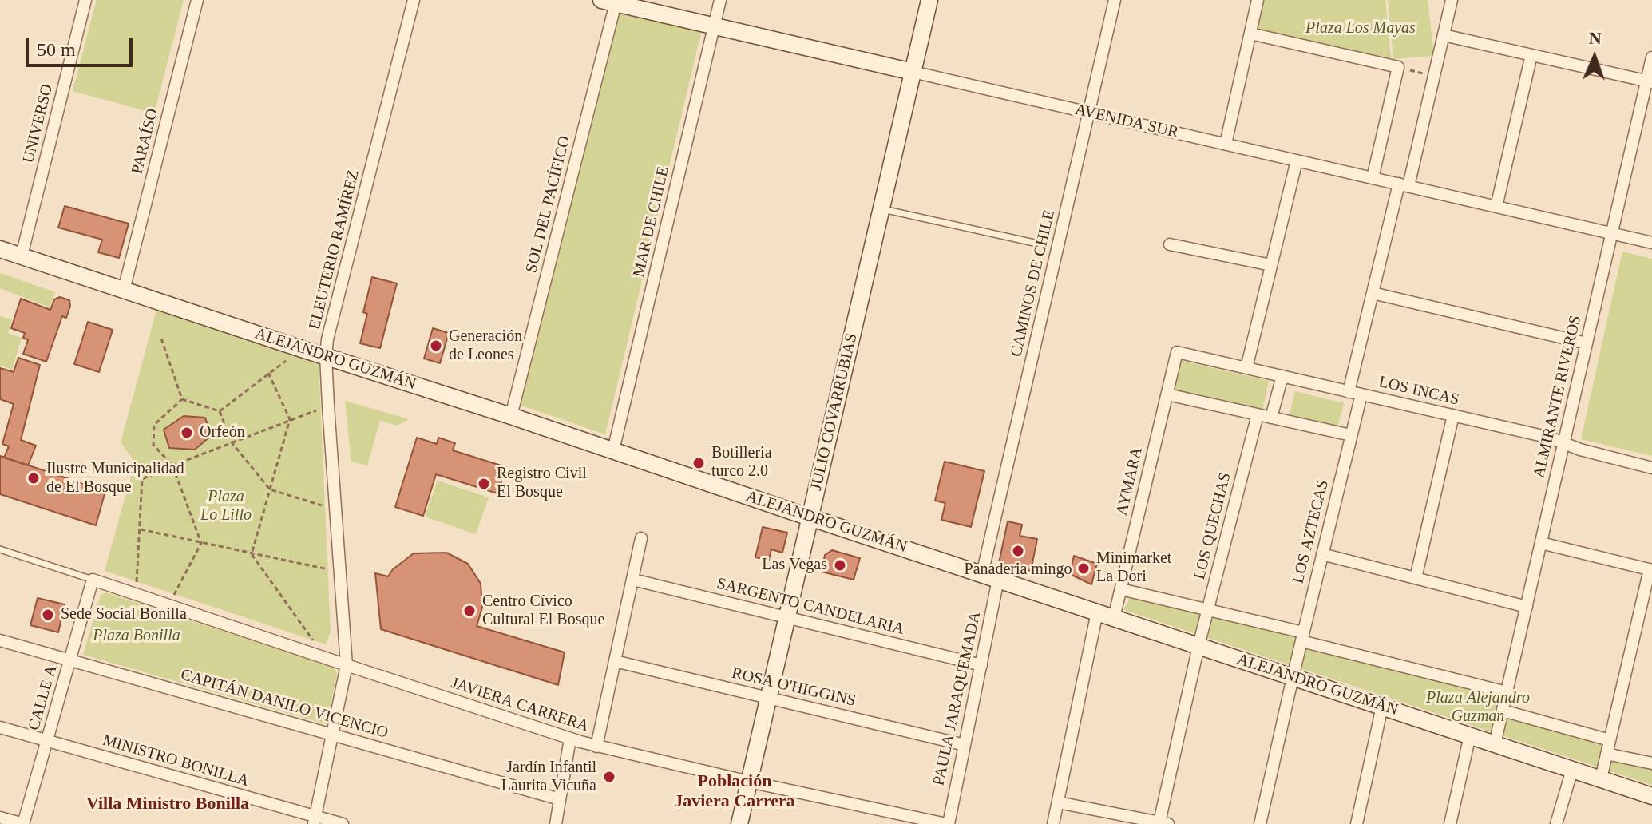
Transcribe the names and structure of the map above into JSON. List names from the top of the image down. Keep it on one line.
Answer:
{"streets":{"street":["AVENIDA SUR","UNIVERSO","PARAÍSO","SOL DEL PACÍFICO","MAR DE CHILE","ELEUTERIO RAMÍREZ","CAMINOS DE CHILE","ALEJANDRO GUZMÁN","LOS INCAS","ALMIRANTE RIVEROS","JULIO COVARRUBIAS","AYMARA","LOS QUECHAS","LOS AZTECAS","SARGENTO CANDELARIA","ROSA O'HIGGINS","CALLE A","PAULA JARAQUEMADA","CAPITÁN DANILO VICENCIO","JAVIERA CARRERA","MINISTRO BONILLA"]},"crossings":[["AVENIDA SUR","SOL DEL PACÍFICO"],["AVENIDA SUR","MAR DE CHILE"],["AVENIDA SUR","CAMINOS DE CHILE"],["AVENIDA SUR","ALMIRANTE RIVEROS"],["AVENIDA SUR","JULIO COVARRUBIAS"],["UNIVERSO","ALEJANDRO GUZMÁN"],["PARAÍSO","ALEJANDRO GUZMÁN"],["SOL DEL PACÍFICO","ALEJANDRO GUZMÁN"],["MAR DE CHILE","ALEJANDRO GUZMÁN"],["ELEUTERIO RAMÍREZ","ALEJANDRO GUZMÁN"],["ELEUTERIO RAMÍREZ","CAPITÁN DANILO VICENCIO"],["ELEUTERIO RAMÍREZ","JAVIERA CARRERA"],["ELEUTERIO RAMÍREZ","MINISTRO BONILLA"],["CAMINOS DE CHILE","ALEJANDRO GUZMÁN"],["ALEJANDRO GUZMÁN","ALMIRANTE RIVEROS"],["ALEJANDRO GUZMÁN","JULIO COVARRUBIAS"],["ALEJANDRO GUZMÁN","AYMARA"],["ALEJANDRO GUZMÁN","LOS QUECHAS"],["ALEJANDRO GUZMÁN","LOS AZTECAS"],["ALEJANDRO GUZMÁN","PAULA JARAQUEMADA"],["LOS INCAS","ALMIRANTE RIVEROS"],["LOS INCAS","AYMARA"],["LOS INCAS","LOS AZTECAS"],["JULIO COVARRUBIAS","SARGENTO CANDELARIA"],["JULIO COVARRUBIAS","ROSA O'HIGGINS"],["JULIO COVARRUBIAS","JAVIERA CARRERA"],["SARGENTO CANDELARIA","PAULA JARAQUEMADA"],["ROSA O'HIGGINS","PAULA JARAQUEMADA"],["CALLE A","CAPITÁN DANILO VICENCIO"],["CALLE A","JAVIERA CARRERA"],["CALLE A","MINISTRO BONILLA"],["PAULA JARAQUEMADA","JAVIERA CARRERA"]],"districts":["Población Javiera Carrera","Villa Ministro Bonilla"],"parks":["Plaza Los Mayas","Plaza Lo Lillo","Plaza Bonilla","Plaza Alejandro Guzman"],"places":["Generación de Leones","Orfeón","Botilleria turco 2.0","Ilustre Municipalidad de El Bosque","Registro Civil El Bosque","Panaderia mingo","Las Vegas","Minimarket La Dori","Centro Cívico Cultural El Bosque","Sede Social Bonilla","Jardín Infantil Laurita Vicuña"],"scale_bar":"50 m","north":"top"}
